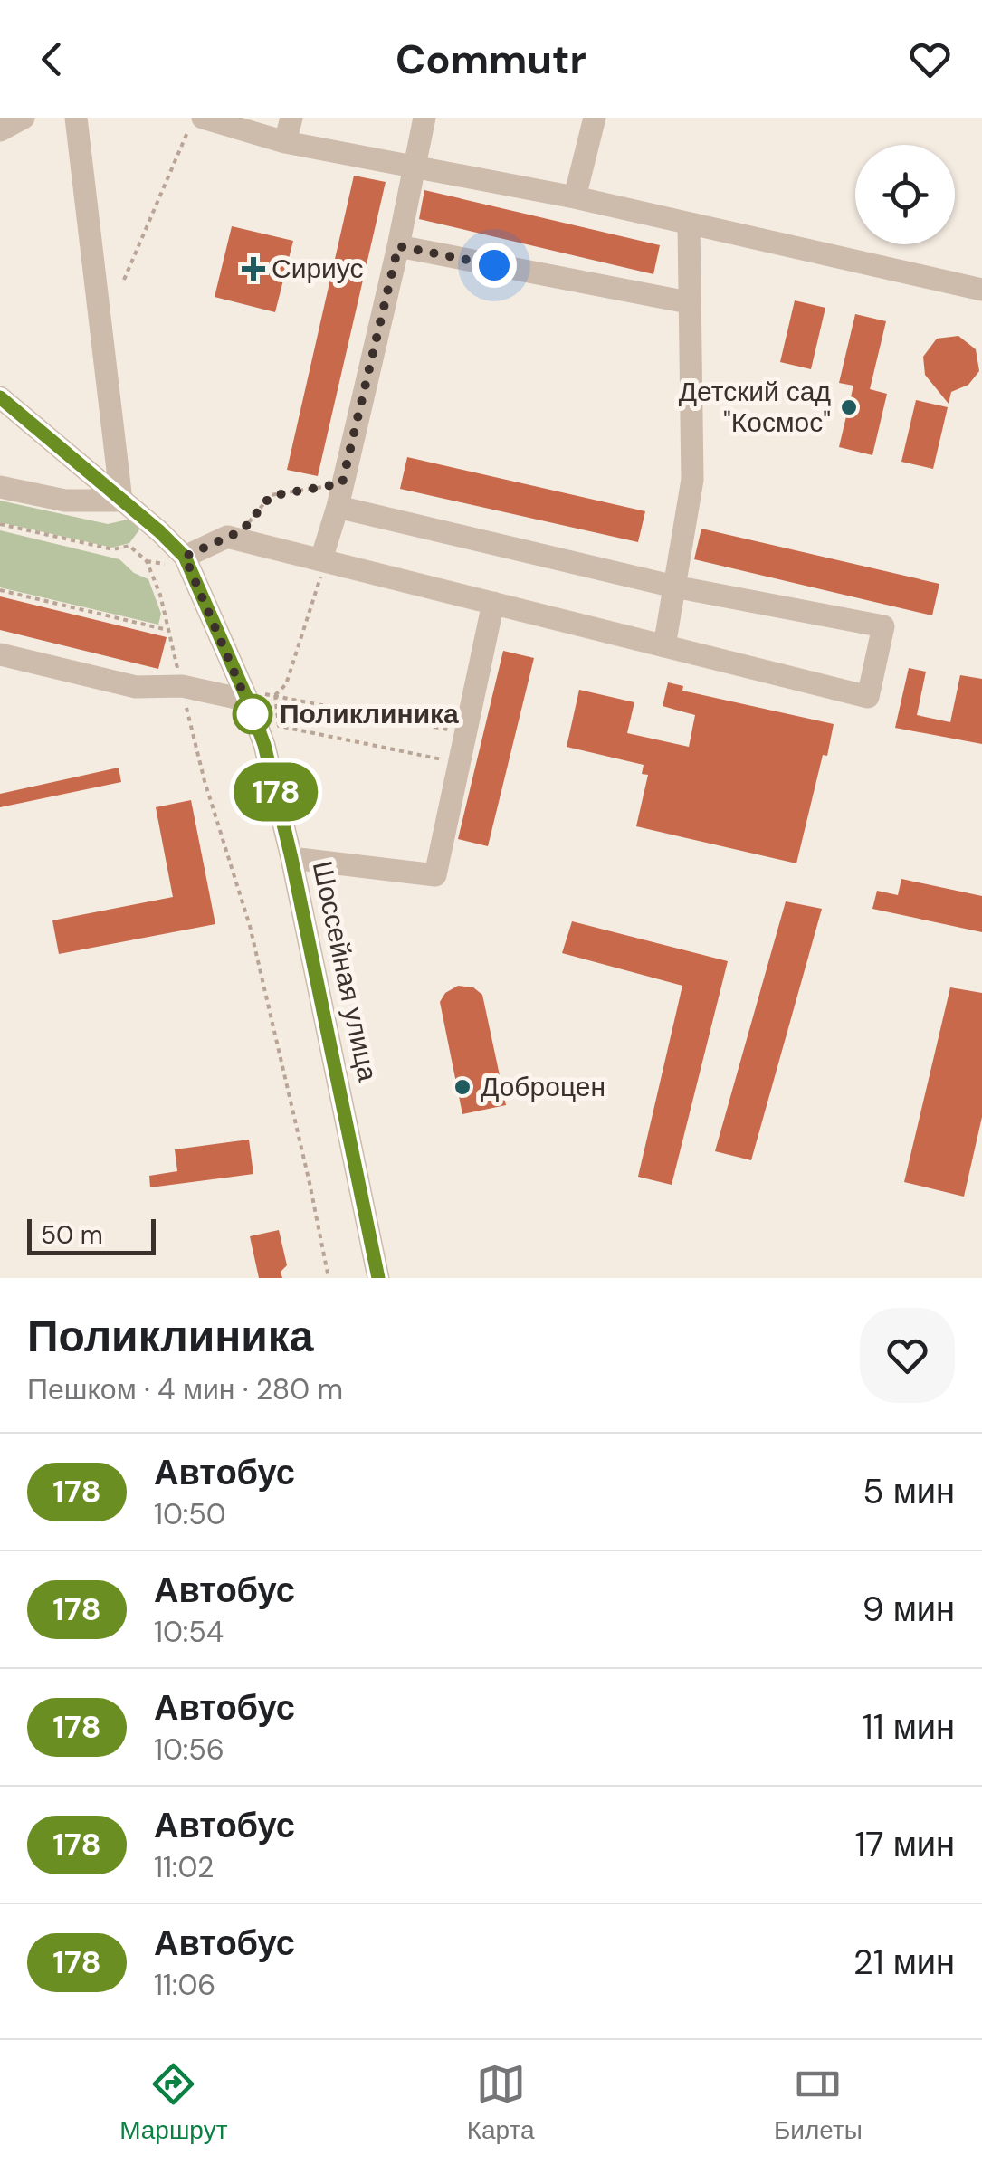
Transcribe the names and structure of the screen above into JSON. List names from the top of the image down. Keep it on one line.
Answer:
{"streets":{"street":["Шоссейная улица"]},"places":{"health":["Сириус"],"other":["Детский сад \"Космос\"","Поликлиника","Доброцен"]},"lines":["bus line 178"],"scale_bar":"50 m","page":{"header":"Commutr","on_map":"178","scale":"50 m","heading":["Поликлиника","Пешком · 4 мин · 280 m"],"list":[{"mark":"178","name":"Автобус","note":"10:50","value":"5 мин"},{"mark":"178","name":"Автобус","note":"10:54","value":"9 мин"},{"mark":"178","name":"Автобус","note":"10:56","value":"11 мин"},{"mark":"178","name":"Автобус","note":"11:02","value":"17 мин"},{"mark":"178","name":"Автобус","note":"11:06","value":"21 мин"}],"tabs":["Маршрут","Карта","Билеты"]}}
